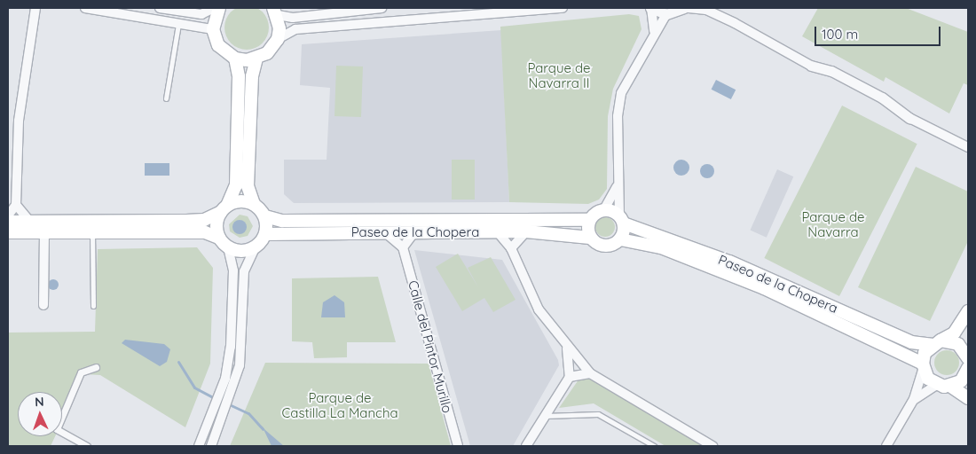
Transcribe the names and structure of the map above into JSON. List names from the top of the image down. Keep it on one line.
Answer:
{"streets":{"main road":["Paseo de la Chopera"],"street":["Calle del Pintor Murillo"]},"parks":["Parque de Navarra II","Parque de Navarra","Parque de Castilla La Mancha"],"scale_bar":"100 m","north":"top"}
